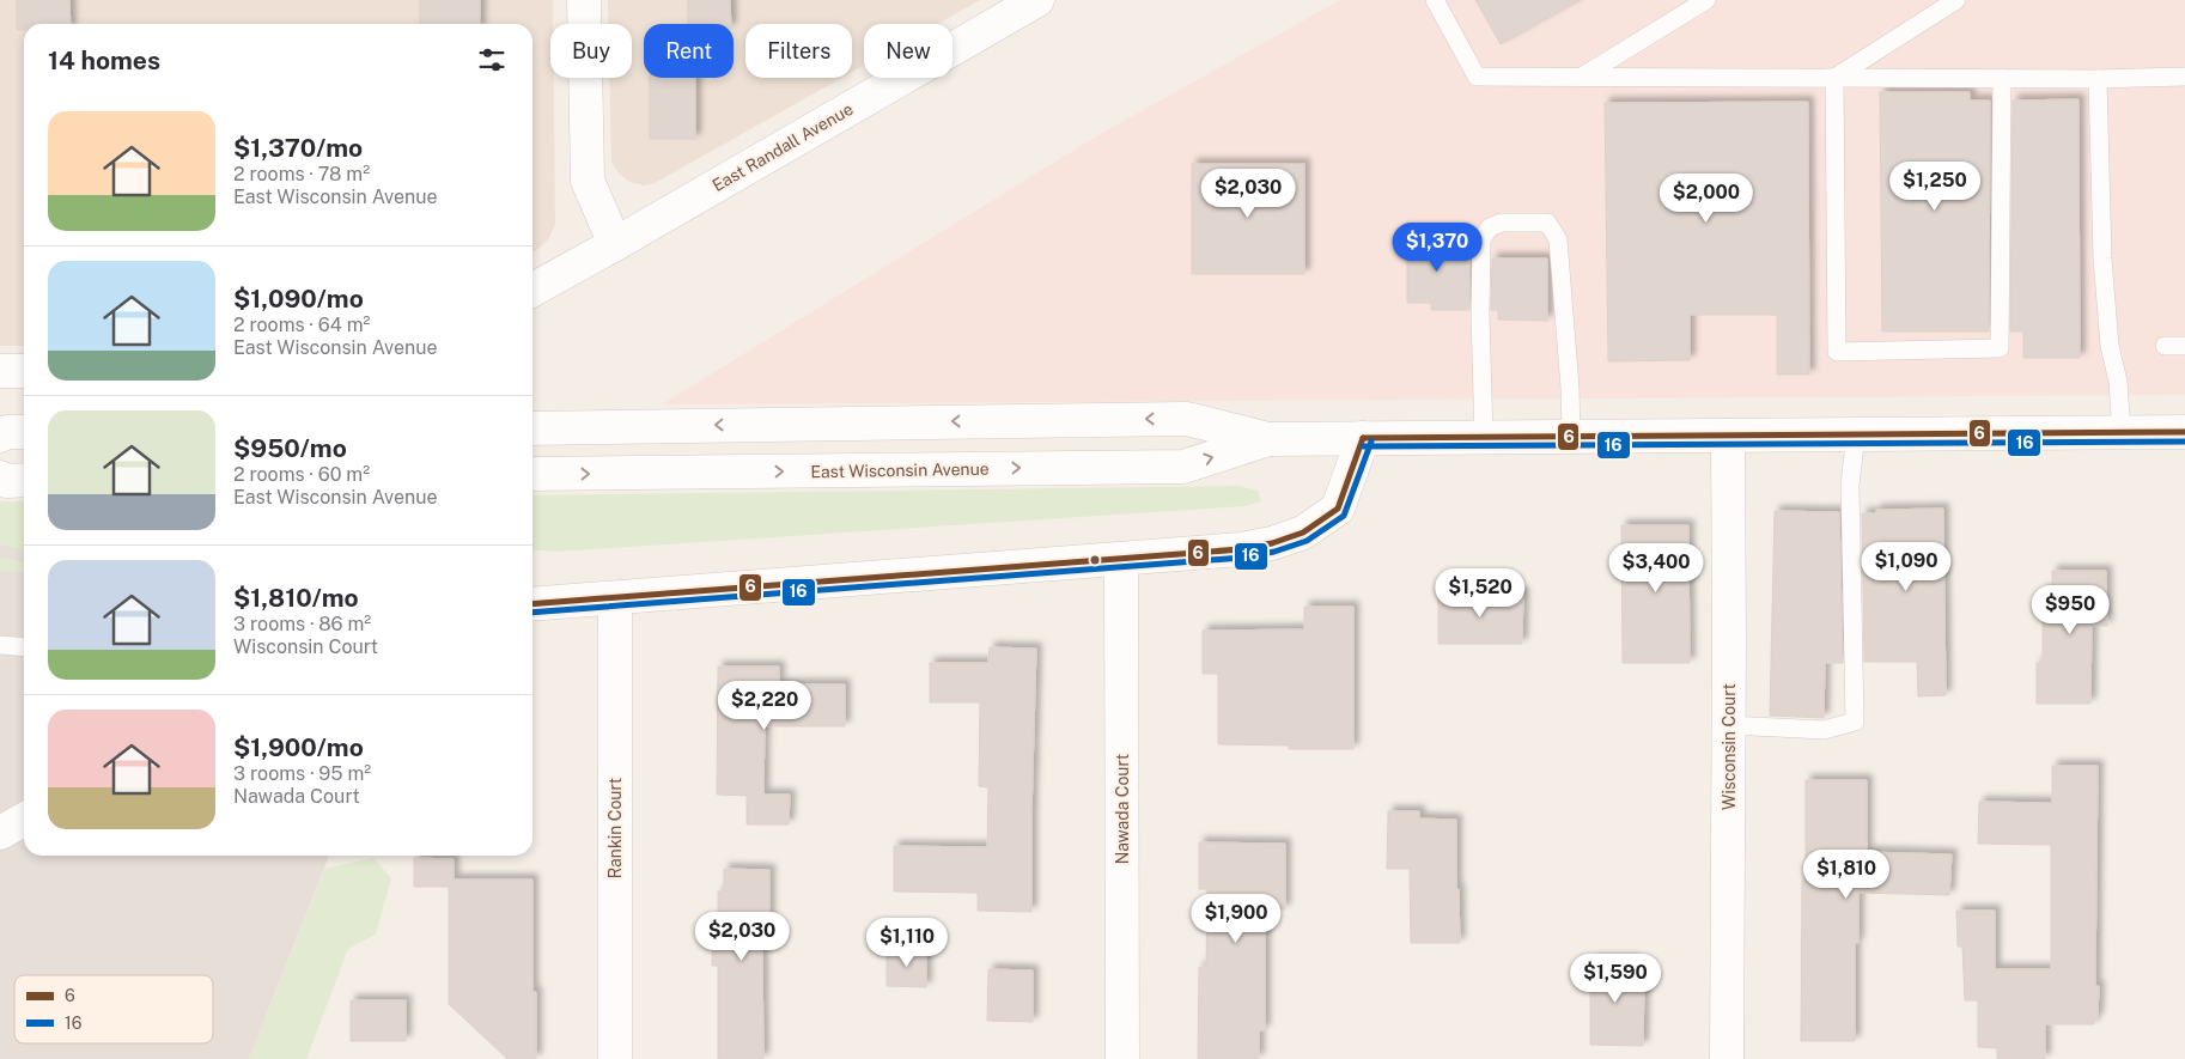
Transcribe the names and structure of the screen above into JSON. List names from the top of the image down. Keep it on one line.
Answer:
{"streets":{"street":["East Randall Avenue","East Wisconsin Avenue","Wisconsin Court","Nawada Court","Rankin Court"]},"crossings":[["East Wisconsin Avenue","Wisconsin Court"]],"lines":["transit line 6","transit line 16"],"legend":["6","16"],"page":{"chip":["Buy","Rent","Filters","New"],"heading":"14 homes","list":[{"name":"$1,370/mo","note":"2 rooms · 78 m² · East Wisconsin Avenue"},{"name":"$1,090/mo","note":"2 rooms · 64 m² · East Wisconsin Avenue"},{"name":"$950/mo","note":"2 rooms · 60 m² · East Wisconsin Avenue"},{"name":"$1,810/mo","note":"3 rooms · 86 m² · Wisconsin Court"},{"name":"$1,900/mo","note":"3 rooms · 95 m² · Nawada Court"}],"price":["$1,250","$2,030","$2,000","$1,370","$1,090","$3,400","$1,520","$950","$2,220","$1,810","$1,900","$2,030","$1,110","$1,590"]}}
